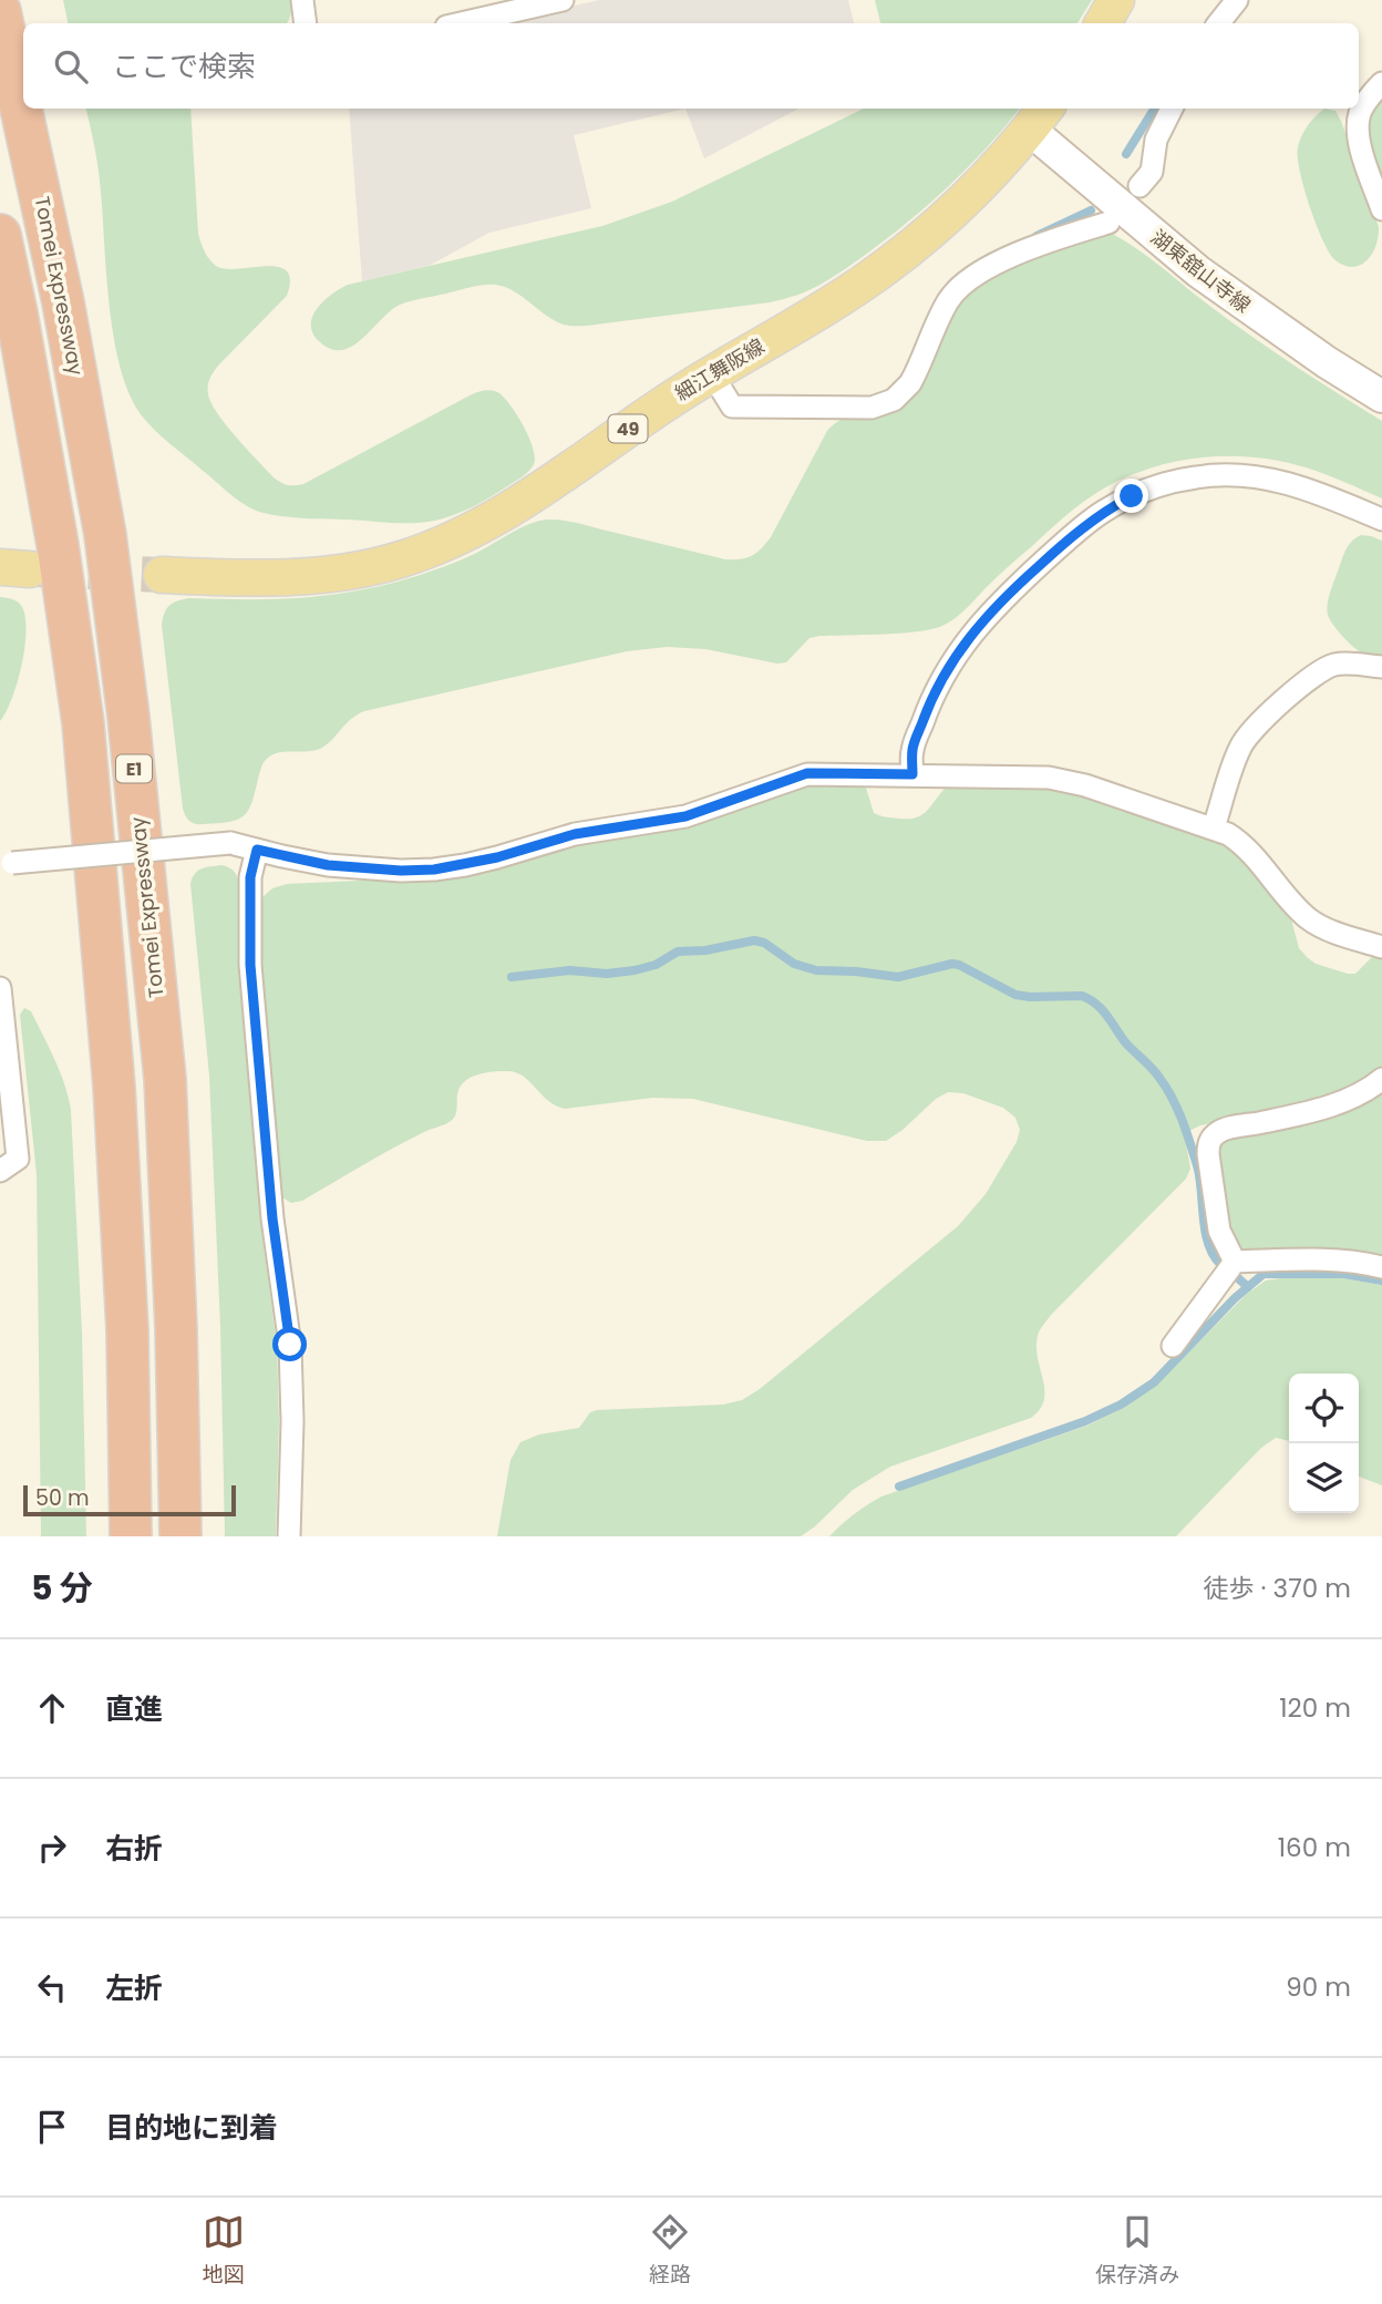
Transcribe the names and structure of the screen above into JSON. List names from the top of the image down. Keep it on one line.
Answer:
{"streets":{"highway":["Tomei Expressway","E1"],"main road":["湖東舘山寺線","細江舞阪線","49"]},"crossings":[["湖東舘山寺線","細江舞阪線"]],"scale_bar":"50 m","page":{"search":"ここで検索","scale":"50 m","heading":["5 分","徒歩 · 370 m"],"list":[["直進","120 m"],["右折","160 m"],["左折","90 m"],"目的地に到着"],"nav":["地図","経路","保存済み"]}}
